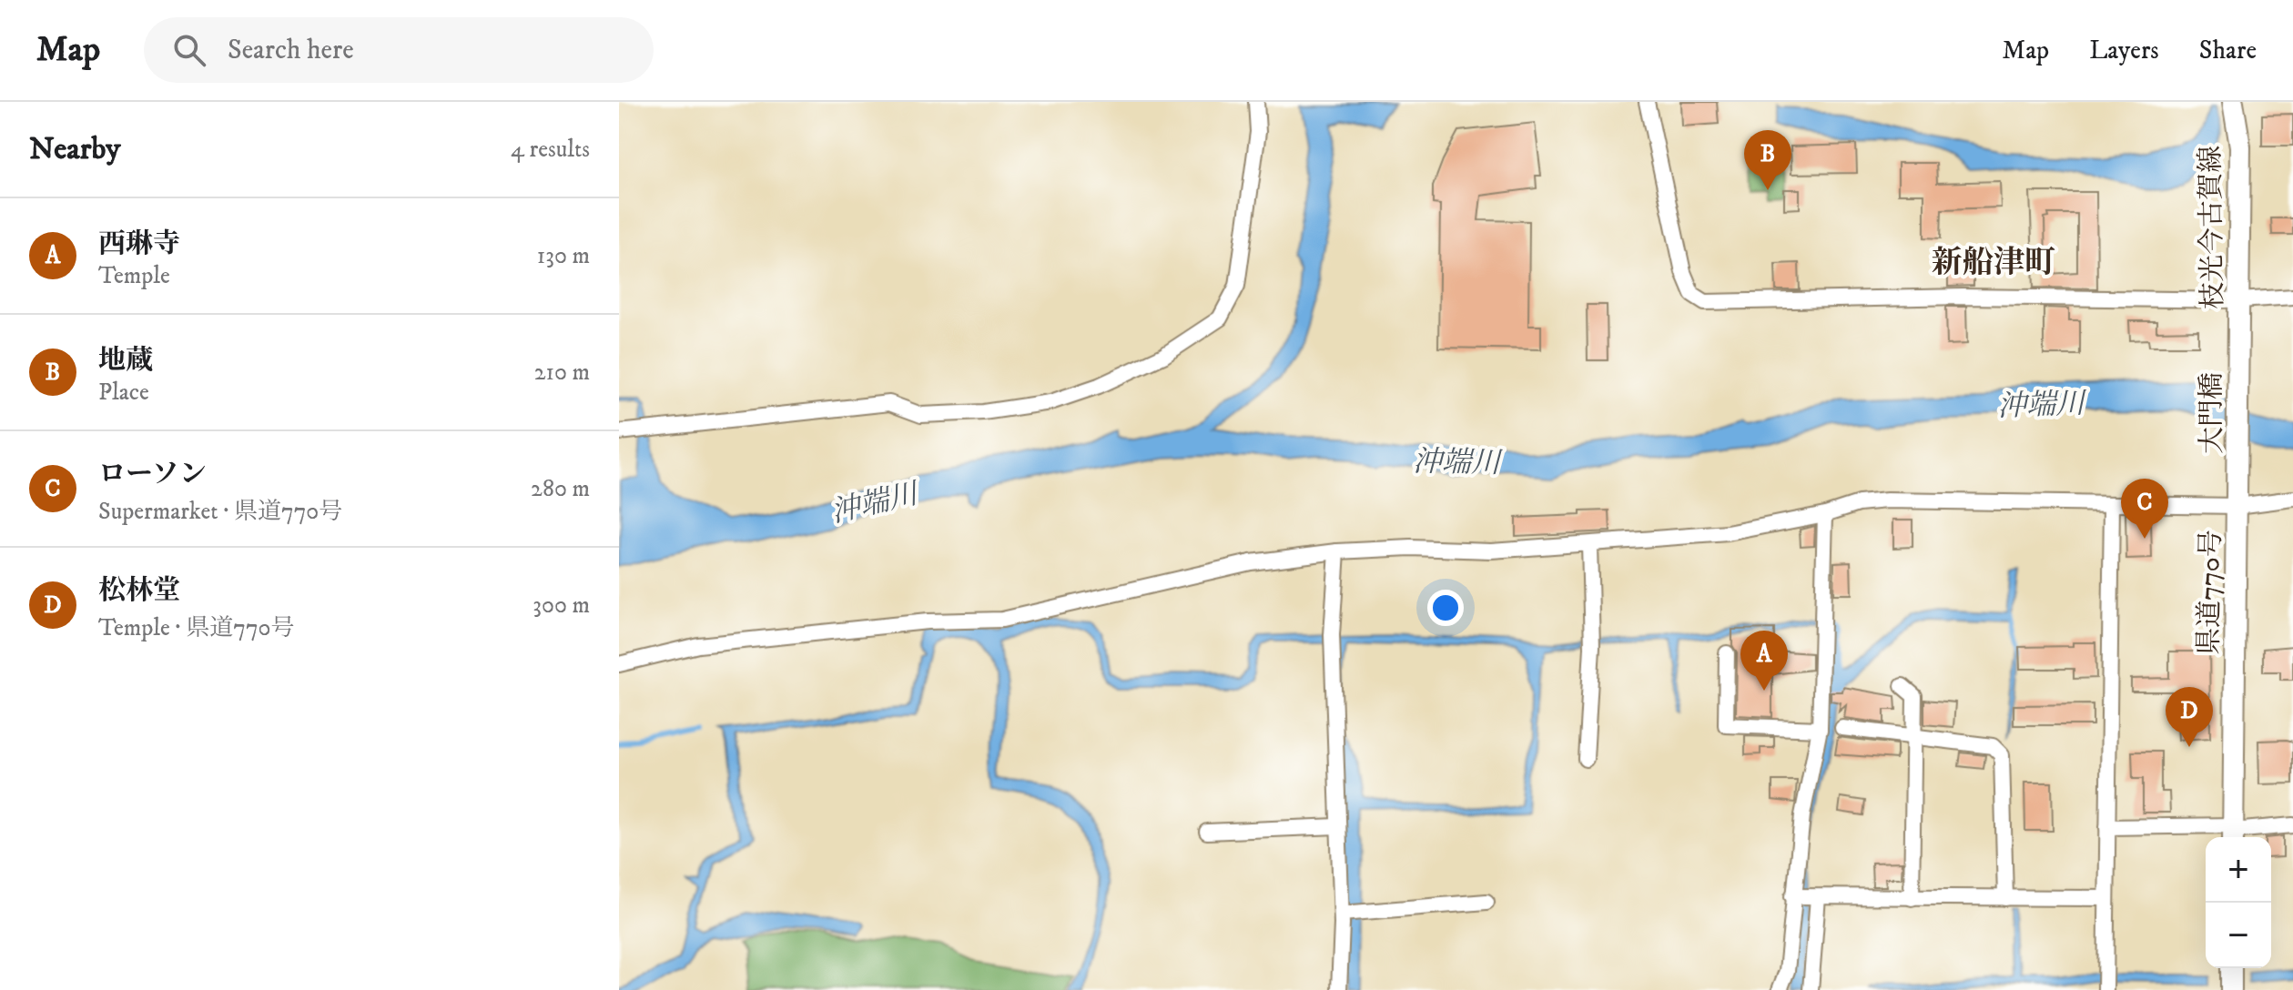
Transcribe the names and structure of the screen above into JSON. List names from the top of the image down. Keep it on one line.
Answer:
{"streets":{"main road":["枝光今古賀線","大門橋","県道770号"]},"crossings":[["枝光今古賀線","大門橋"],["大門橋","県道770号"]],"districts":["新船津町"],"water":["沖端川"],"page":{"header":"Map","search":"Search here","nav":["Map","Layers","Share"],"heading":["Nearby","4 results"],"pins":["B","C","A","D"],"list":[{"mark":"A","name":"西琳寺","note":"Temple","value":"130 m"},{"mark":"B","name":"地蔵","note":"Place","value":"210 m"},{"mark":"C","name":"ローソン","note":"Supermarket · 県道770号","value":"280 m"},{"mark":"D","name":"松林堂","note":"Temple · 県道770号","value":"300 m"}],"map_buttons":["+","−"]}}
